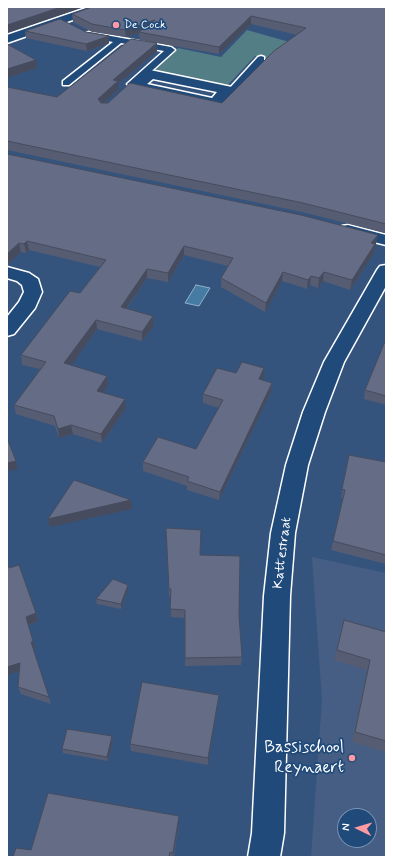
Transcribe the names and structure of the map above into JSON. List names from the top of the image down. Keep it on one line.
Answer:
{"streets":{"street":["Kattestraat"]},"places":["De Cock","Bassischool Reynaert"],"north":"left"}
